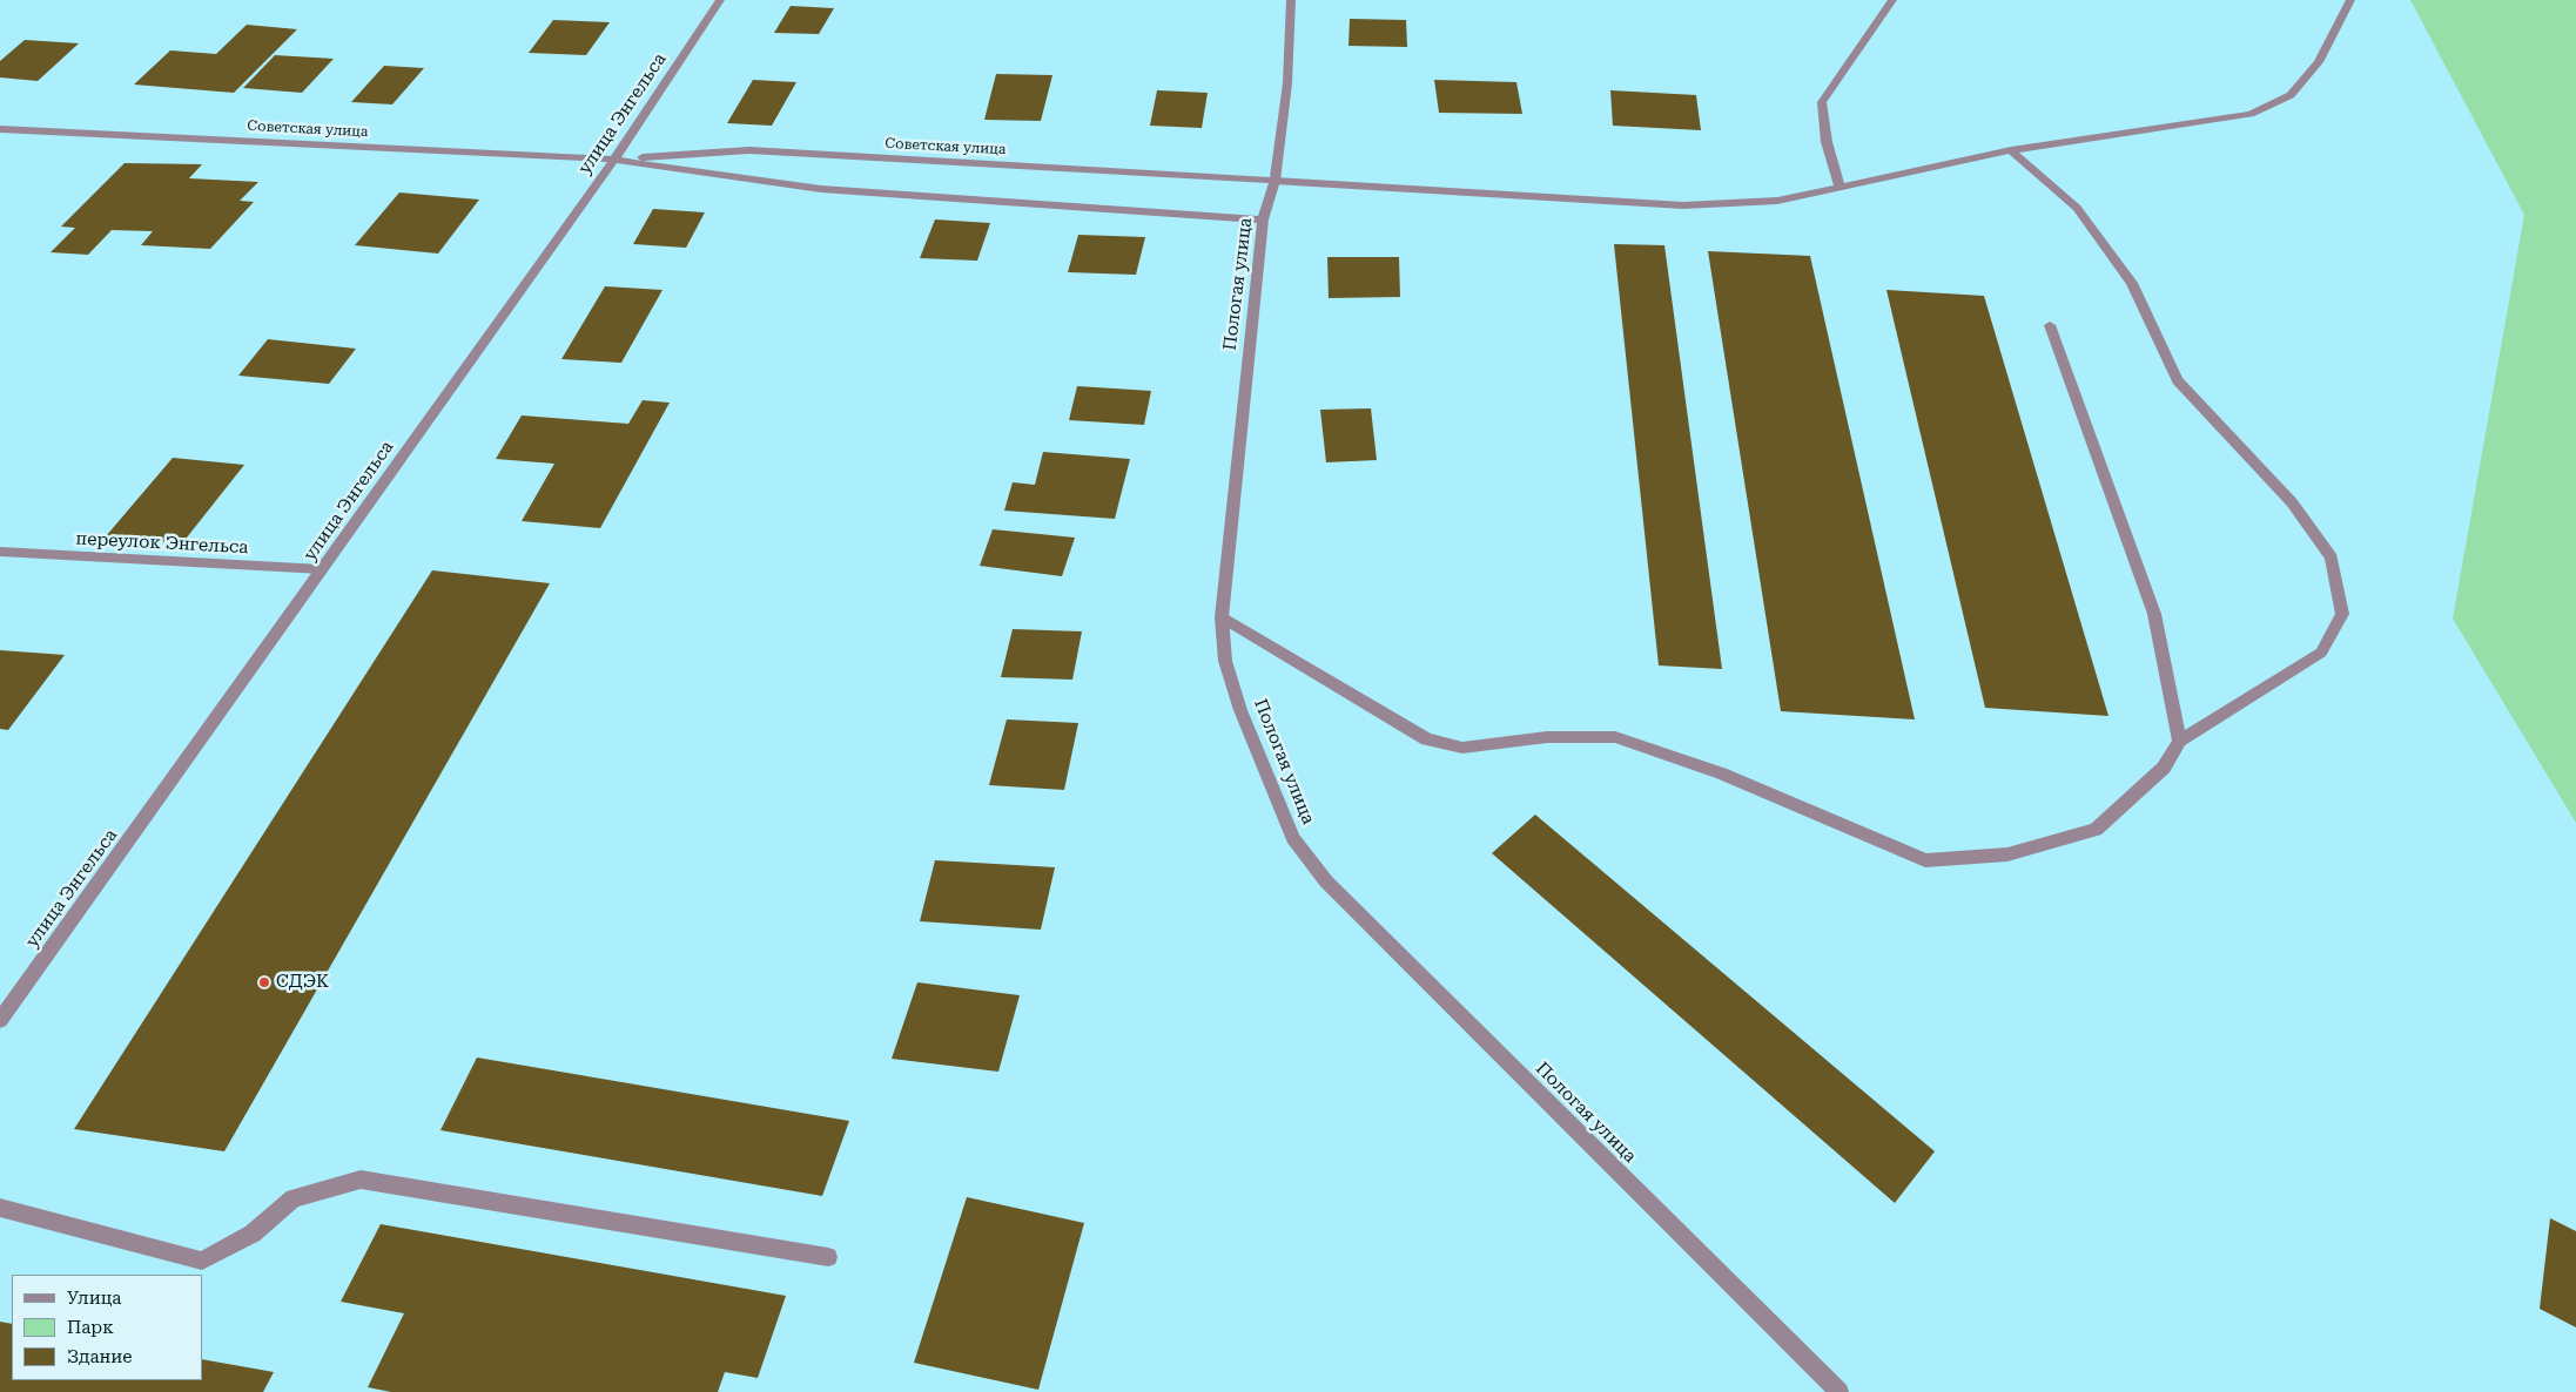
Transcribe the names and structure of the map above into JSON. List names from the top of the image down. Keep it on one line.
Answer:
{"streets":{"street":["улица Энгельса","Советская улица","Пологая улица","переулок Энгельса"]},"crossings":[["улица Энгельса","Советская улица"],["улица Энгельса","переулок Энгельса"],["Советская улица","Пологая улица"]],"places":["СДЭК"],"legend":["Улица","Парк","Здание"]}
